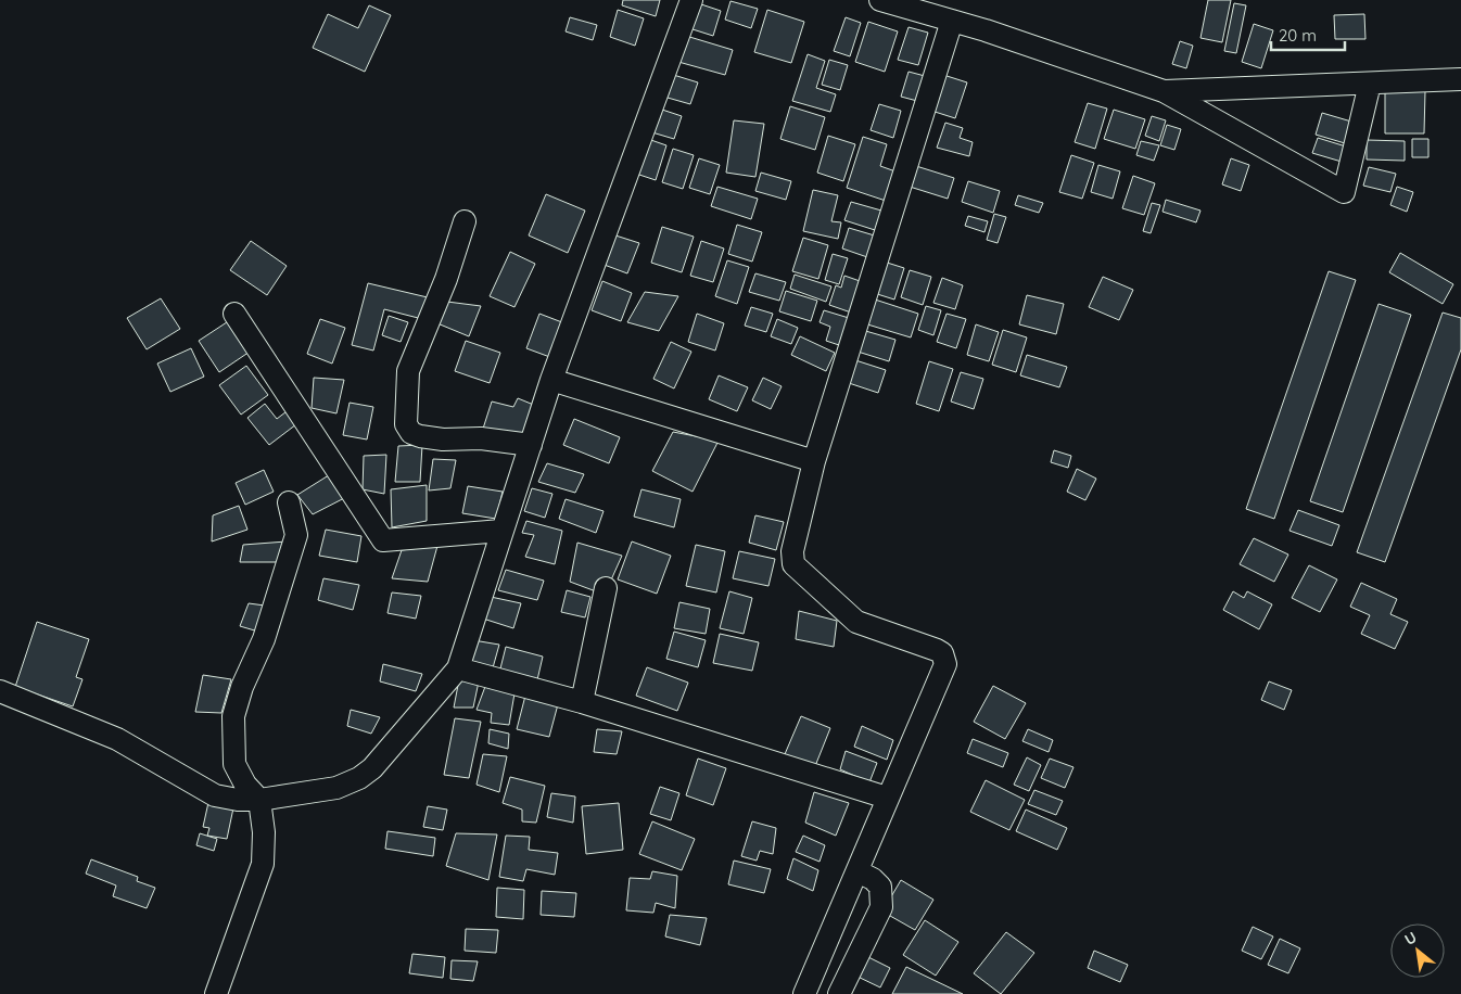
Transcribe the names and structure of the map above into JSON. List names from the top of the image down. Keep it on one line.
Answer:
{"scale_bar":"20 m","north":"top left"}
